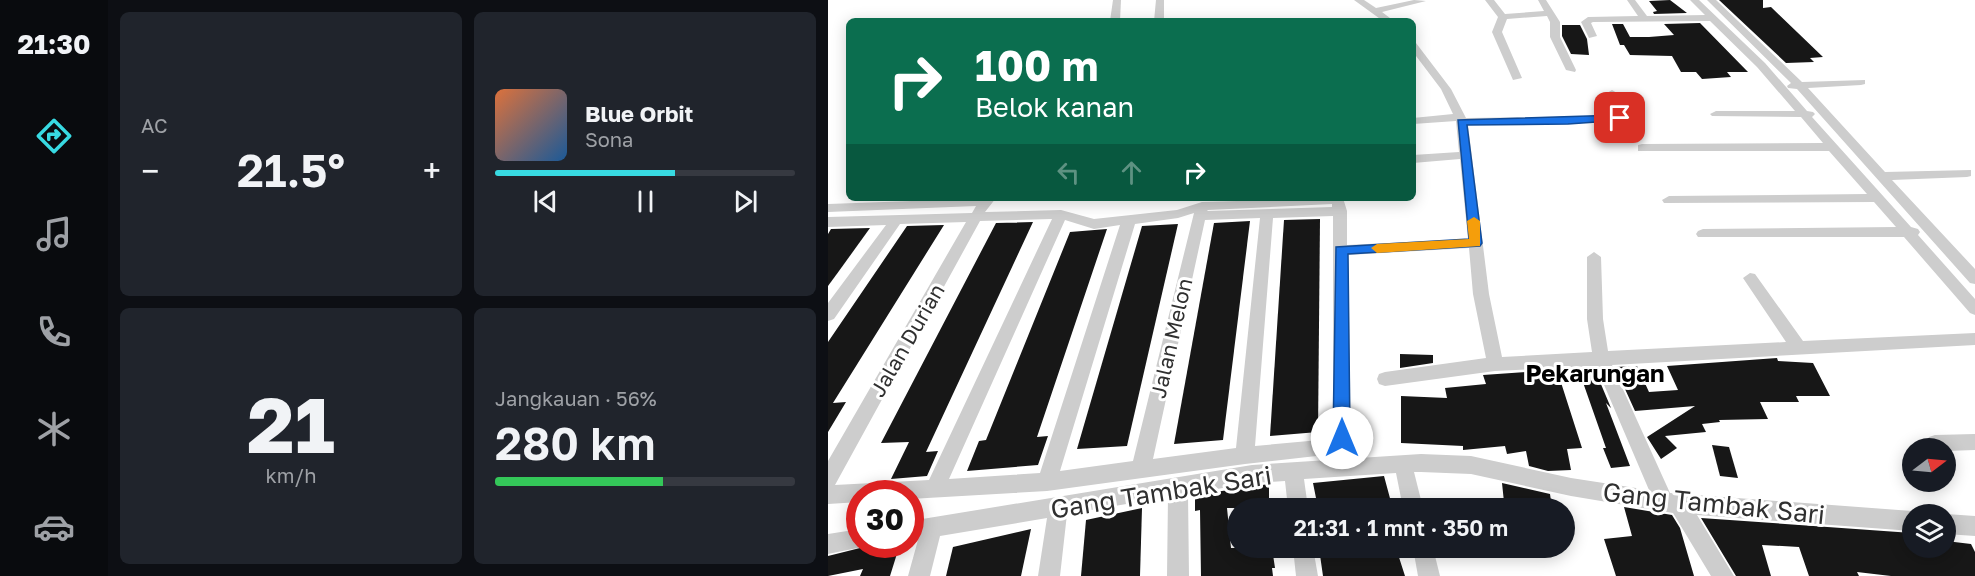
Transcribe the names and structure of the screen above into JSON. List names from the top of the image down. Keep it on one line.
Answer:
{"streets":{"street":["Jalan Melon","Jalan Durian","Gang Tambak Sari"]},"districts":["Pekarungan"],"north":"right","page":{"tabs":"21:30","tile":["AC",["21","km/h"],["Jangkauan · 56%","280 km"]],"turn":["100 m","Belok kanan"],"song":["Blue Orbit","Sona"],"heat":["−","21.5°","+"],"limit":"30","trip":"21:31 · 1 mnt · 350 m"}}
